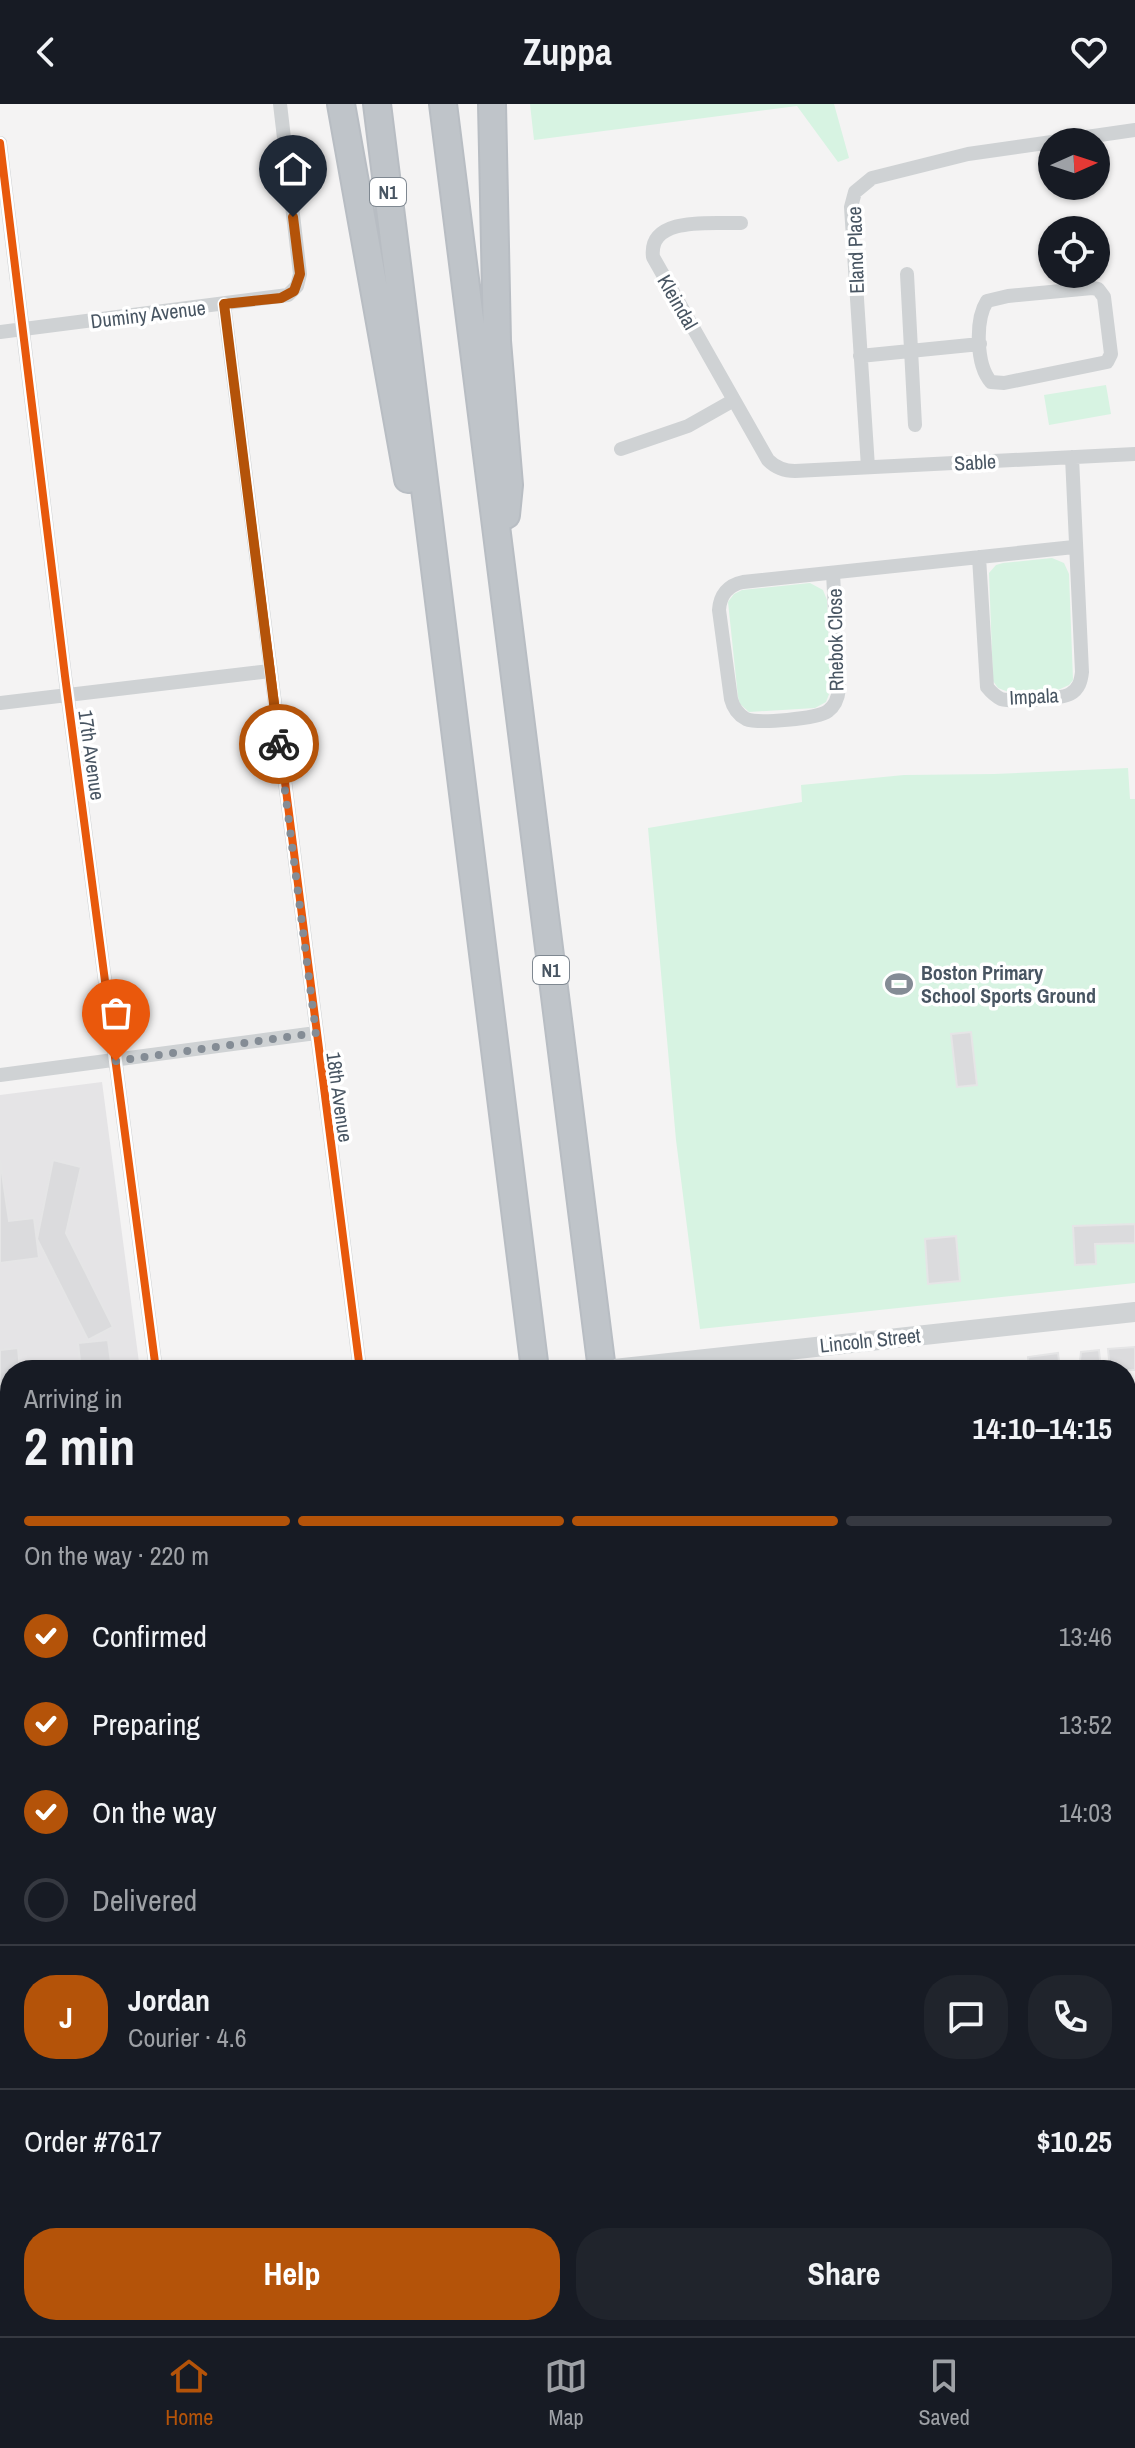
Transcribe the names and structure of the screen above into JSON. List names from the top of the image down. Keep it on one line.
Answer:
{"streets":{"highway":["N1"],"street":["Eland Place","Kleindal","Duminy Avenue","Sable","Rhebok Close","Impala","17th Avenue","18th Avenue","Lincoln Street"]},"crossings":[["Eland Place","Sable"],["Kleindal","Sable"],["Duminy Avenue","17th Avenue"],["Duminy Avenue","18th Avenue"],["Sable","Impala"],["Rhebok Close","Impala"]],"places":{"sports":["Boston Primary School Sports Ground"]},"north":"right","page":{"header":"Zuppa","heading":["2 min","Arriving in","14:10–14:15"],"panel":["Jordan","Courier · 4.6","Order #7617","$10.25"],"bar":"On the way · 220 m","list":[["Confirmed","13:46"],["Preparing","13:52"],["On the way","14:03"],"Delivered"],"round":"J","buttons":["Help","Share"],"tabs":["Home","Map","Saved"]}}
